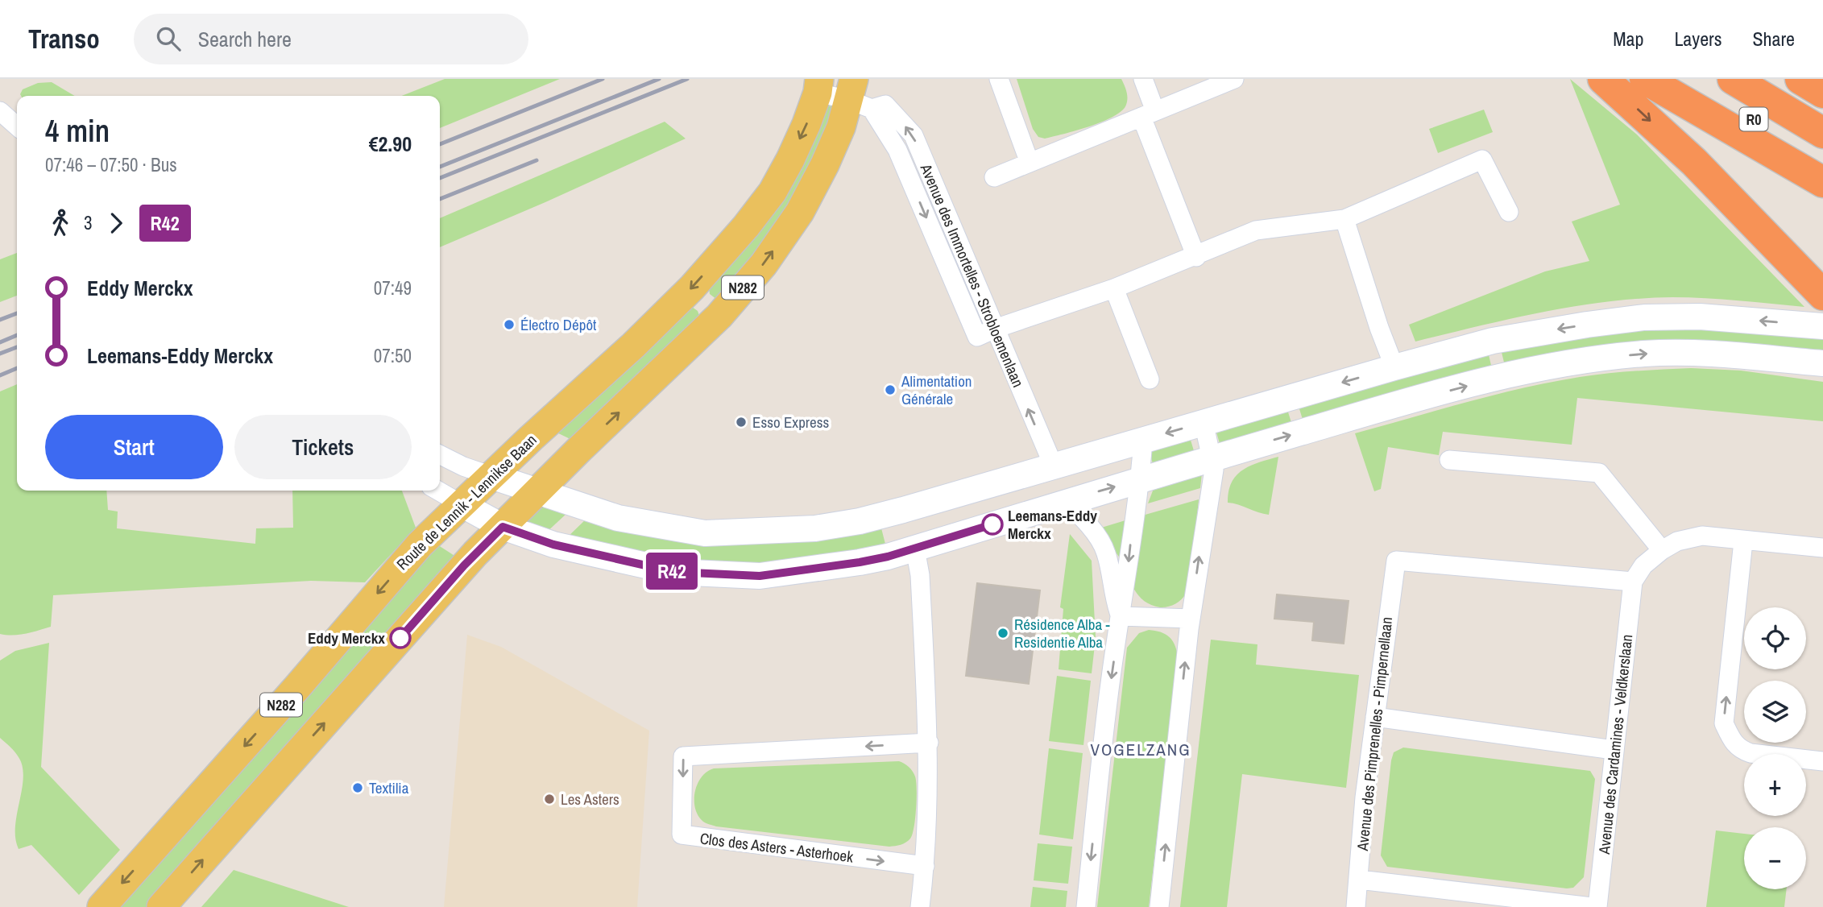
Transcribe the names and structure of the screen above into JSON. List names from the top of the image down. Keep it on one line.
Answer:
{"streets":{"highway":["R0"],"main road":["N282","Route de Lennik - Lennikse Baan"],"street":["Avenue des Immortelles - Strobloemenlaan","Avenue des Pimprenelles - Pimpernellaan","Avenue des Cardamines - Veldkerslaan","Clos des Asters - Asterhoek"]},"crossings":[["Avenue des Immortelles - Strobloemenlaan","N282"],["Avenue des Immortelles - Strobloemenlaan","Route de Lennik - Lennikse Baan"],["N282","Route de Lennik - Lennikse Baan"],["Avenue des Pimprenelles - Pimpernellaan","Avenue des Cardamines - Veldkerslaan"]],"one_way":["Route de Lennik - Lennikse Baan"],"districts":["VOGELZANG"],"places":["Électro Dépôt","Alimentation Générale","Esso Express","Leemans-Eddy Merckx","Résidence Alba - Residentie Alba","Eddy Merckx","Textilia","Les Asters"],"lines":["bus line R42"],"page":{"header":"Transo","search":"Search here","nav":["Map","Layers","Share"],"on_map":"R42","heading":["4 min","07:46 – 07:50 · Bus","€2.90"],"legs":["3","R42"],"list":[{"name":"Eddy Merckx","value":"07:49"},{"name":"Leemans-Eddy Merckx","value":"07:50"}],"buttons":["Start","Tickets"],"map_buttons":["+","−"]}}
